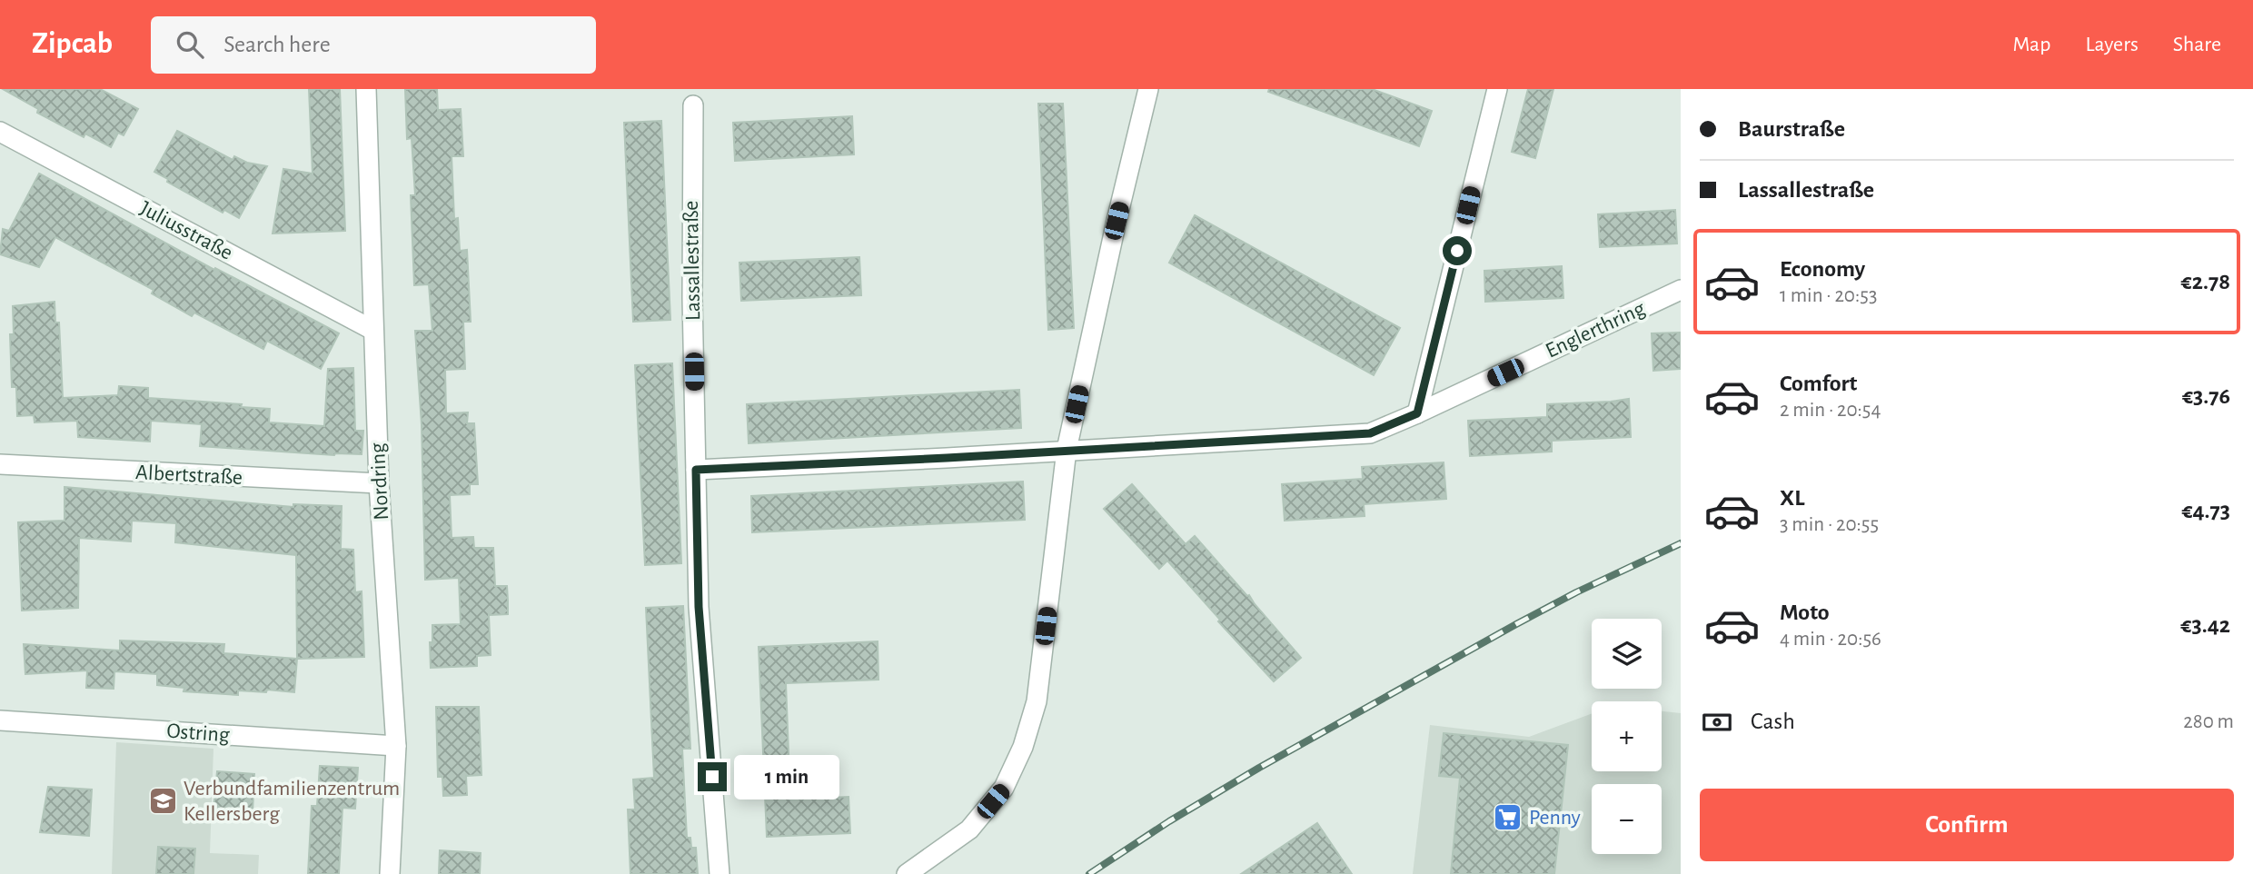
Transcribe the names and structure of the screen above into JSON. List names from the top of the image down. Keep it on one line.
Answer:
{"streets":{"street":["Juliusstraße","Lassallestraße","Englerthring","Albertstraße","Nordring","Ostring"]},"crossings":[["Juliusstraße","Nordring"],["Lassallestraße","Englerthring"],["Albertstraße","Nordring"],["Nordring","Ostring"]],"places":{"school or university":["Verbundfamilienzentrum Kellersberg"],"supermarket":["Penny"]},"page":{"header":"Zipcab","search":"Search here","nav":["Map","Layers","Share"],"banner":["Baurstraße","Lassallestraße"],"list":[{"name":"Economy","note":"1 min · 20:53","value":"€2.78"},{"name":"Comfort","note":"2 min · 20:54","value":"€3.76"},{"name":"XL","note":"3 min · 20:55","value":"€4.73"},{"name":"Moto","note":"4 min · 20:56","value":"€3.42"}],"map_buttons":["+","−"],"pay":["Cash","280 m"],"bubble":"1 min","buttons":"Confirm"}}
